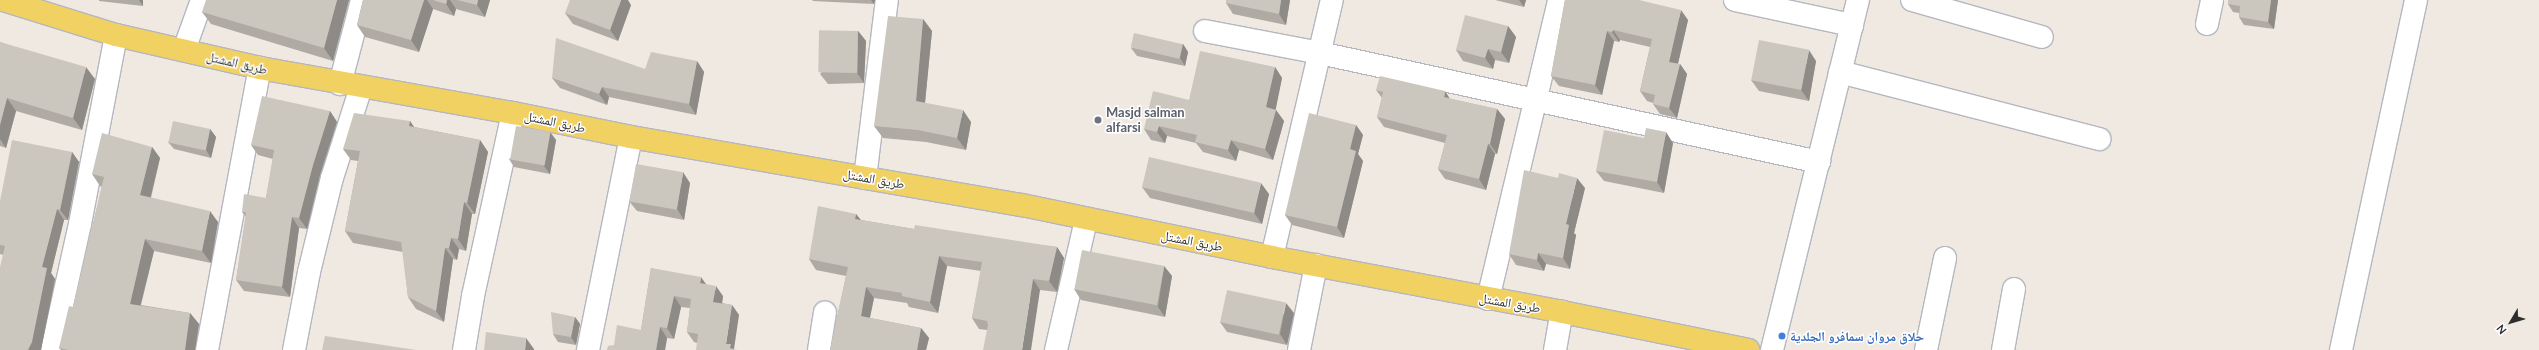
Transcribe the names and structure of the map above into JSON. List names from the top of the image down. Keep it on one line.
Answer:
{"streets":{"main road":["طريق المشتل"]},"places":["Masjd salman alfarsi","حلاق مروان سمافرو الجلدية"],"north":"bottom left"}
